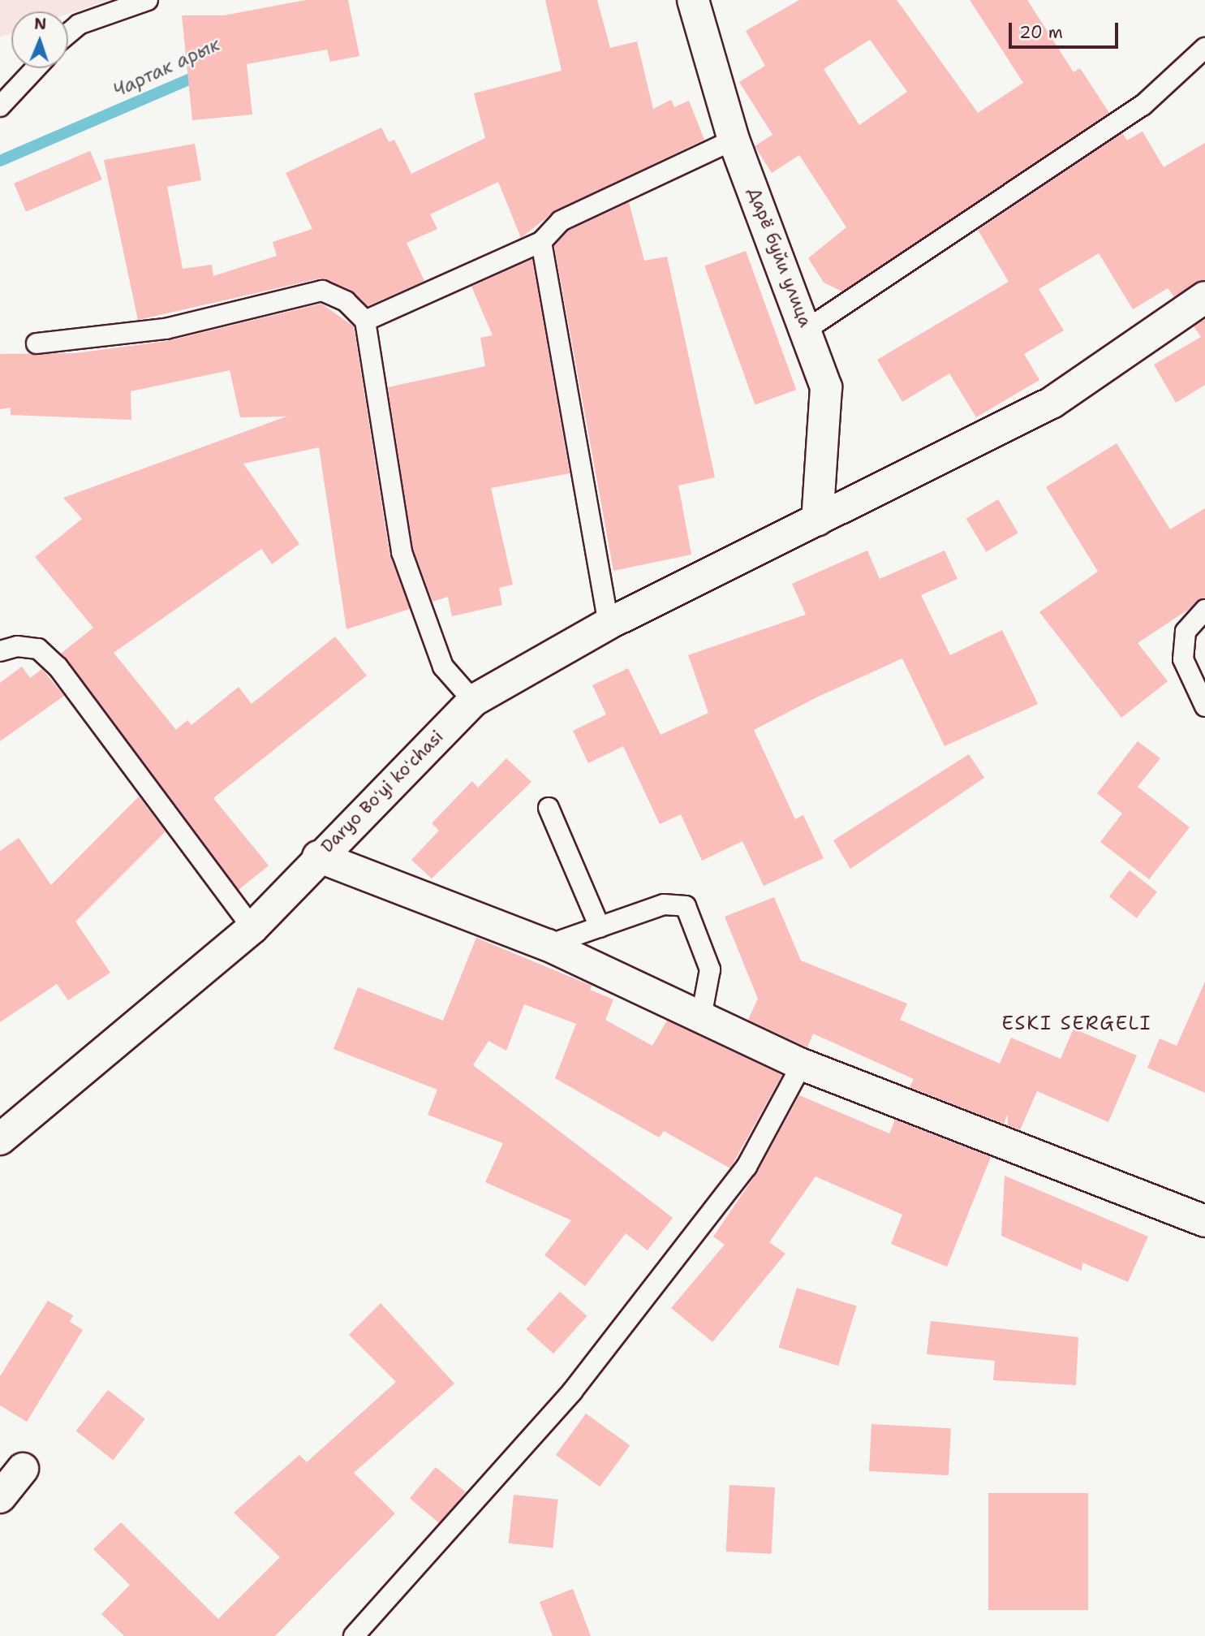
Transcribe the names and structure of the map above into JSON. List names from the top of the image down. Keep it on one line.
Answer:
{"streets":{"street":["Дарё буйи улица","Daryo Boʻyi koʻchasi"]},"crossings":[["Дарё буйи улица","Daryo Boʻyi koʻchasi"]],"districts":["ESKI SERGELI"],"water":["Чартак арык"],"scale_bar":"20 m","north":"top"}
